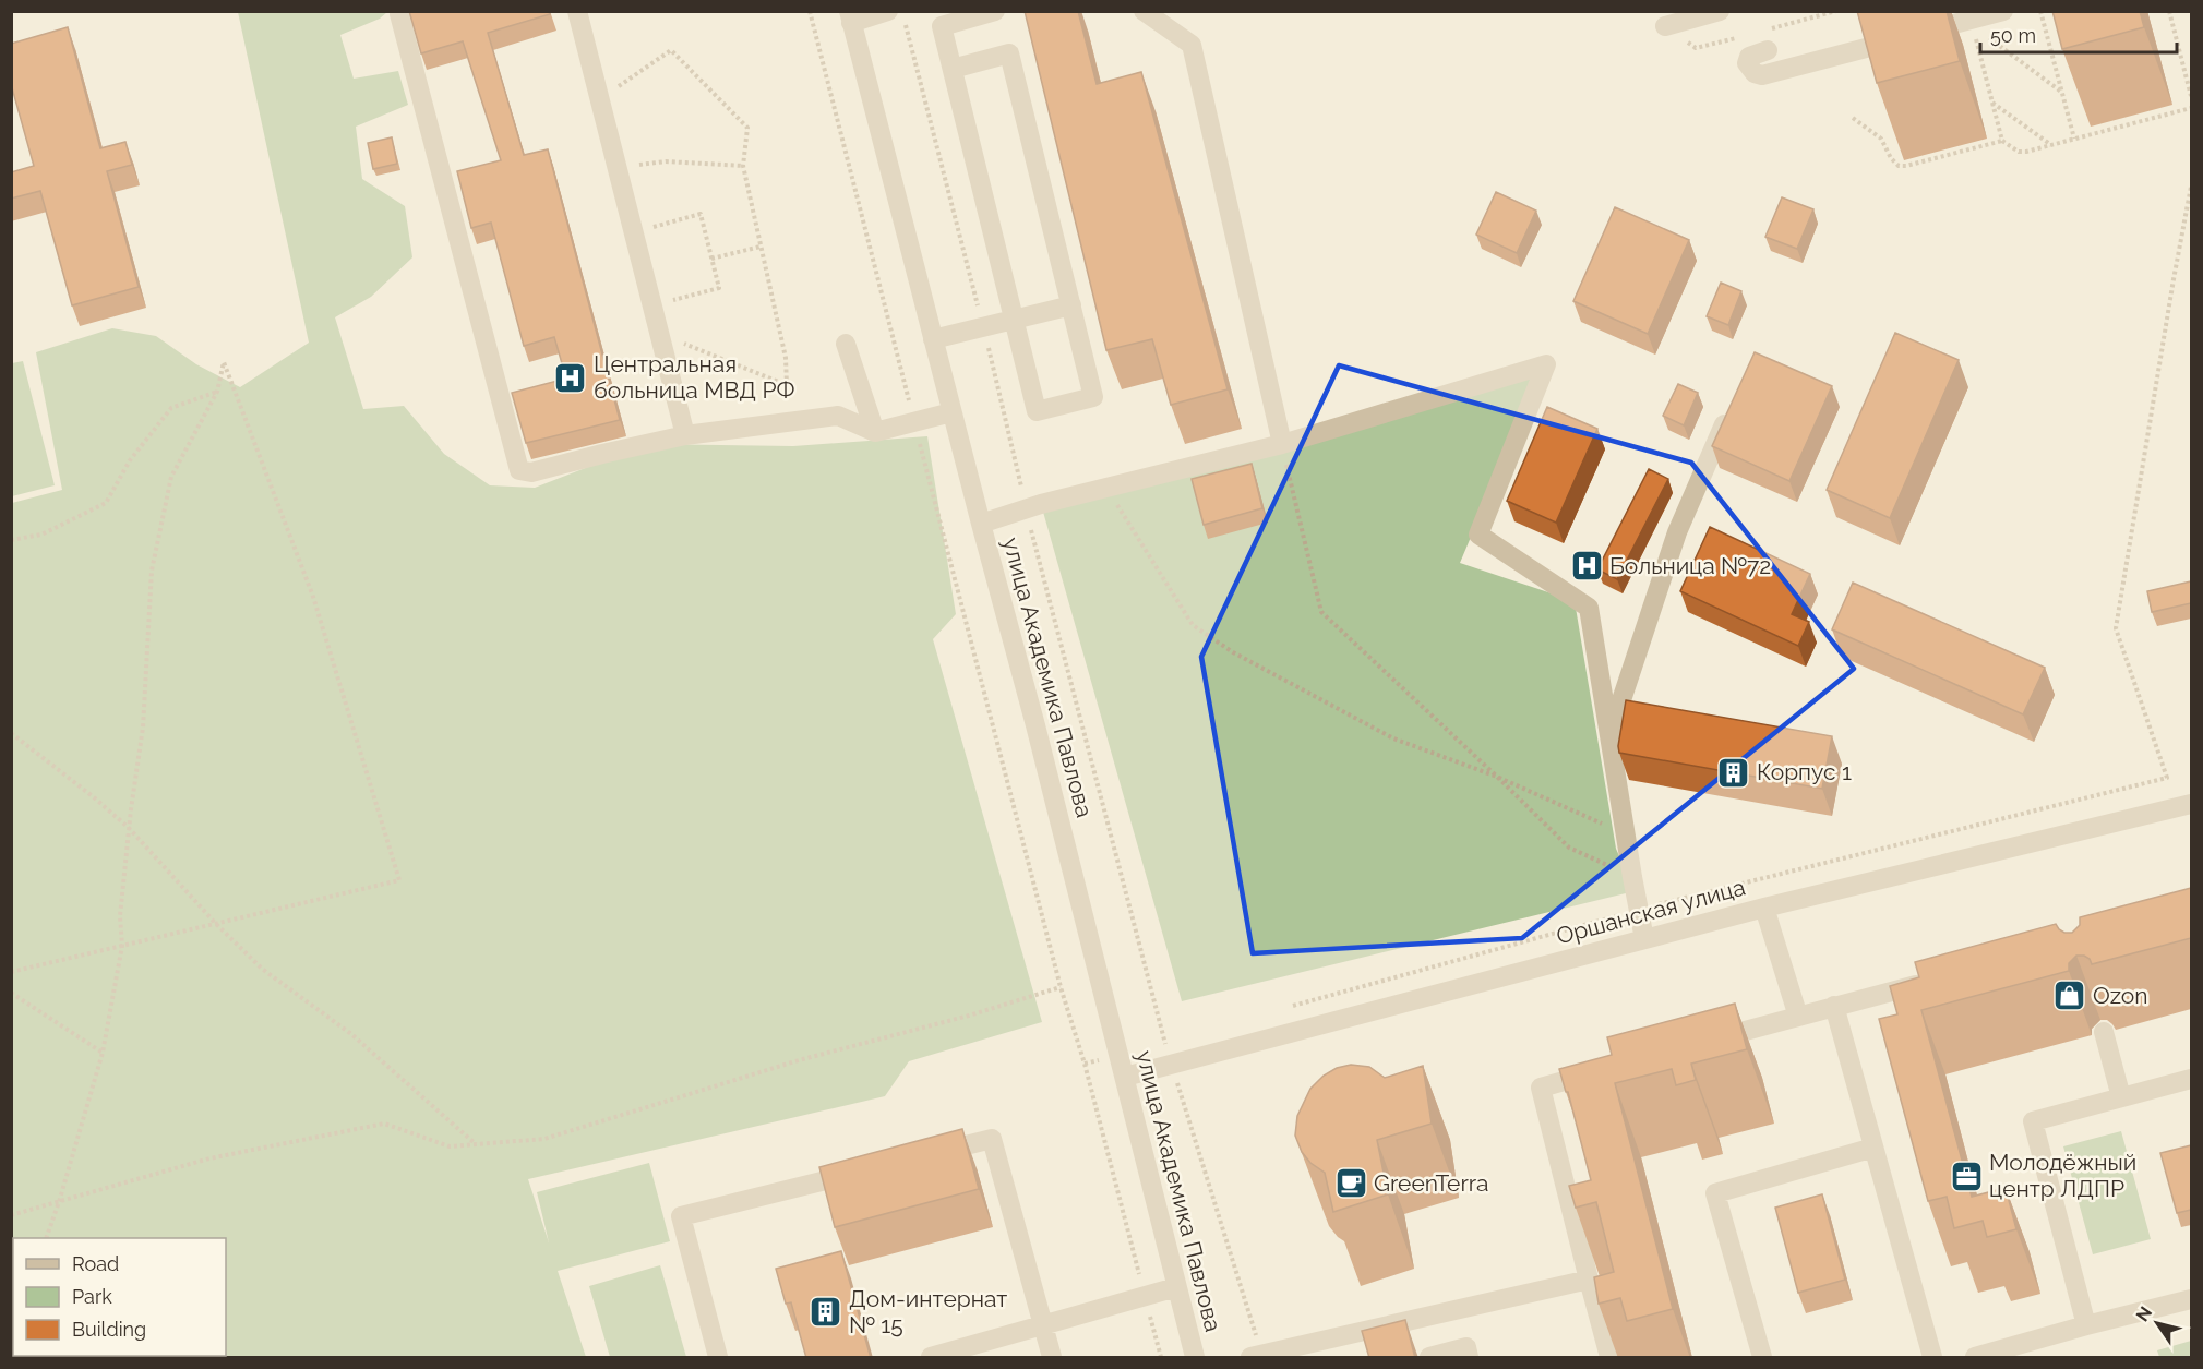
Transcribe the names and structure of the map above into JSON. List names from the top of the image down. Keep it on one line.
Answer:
{"streets":{"street":["улица Академика Павлова","Оршанская улица"]},"crossings":[["улица Академика Павлова","Оршанская улица"]],"places":{"hospital":["Центральная больница МВД РФ","Больница №72"],"building":["Корпус 1","Дом-интернат № 15"],"shop":["Ozon"],"office":["Молодёжный центр ЛДПР"],"cafe":["GreenTerra"]},"legend":["Road","Park","Building"],"scale_bar":"50 m","north":"top left"}
